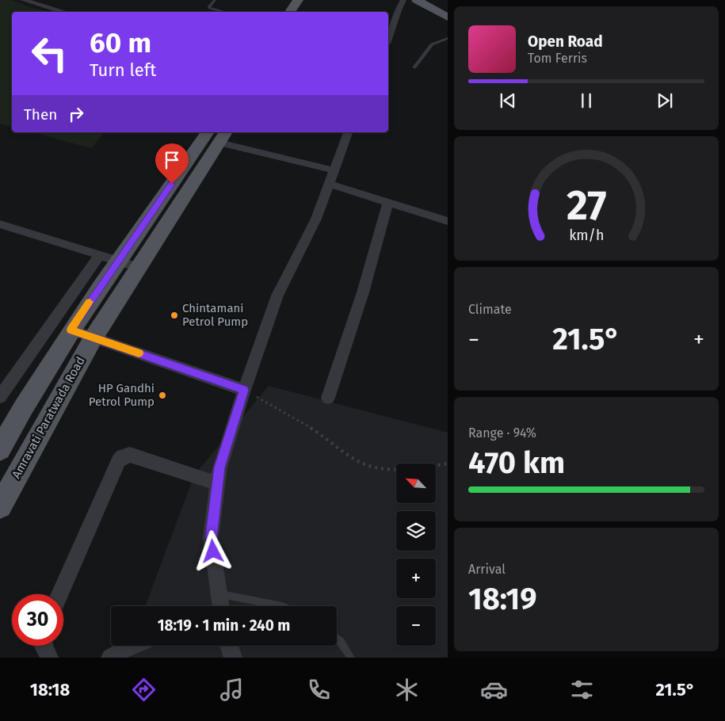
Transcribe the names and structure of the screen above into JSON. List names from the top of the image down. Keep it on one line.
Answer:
{"streets":{"main road":["Amravati Paratwada Road"]},"places":["Chintamani Petrol Pump","HP Gandhi Petrol Pump"],"north":"top left","page":{"turn":["60 m","Turn left"],"song":["Open Road","Tom Ferris"],"then":"Then","tile":["Climate",["Range · 94%","470 km"],["Arrival","18:19"]],"heat":["−","21.5°","+"],"map_buttons":["+","−"],"limit":"30","trip":"18:19 · 1 min · 240 m","tabs":["18:18","21.5°"],"gauge":["27","km/h"]}}
